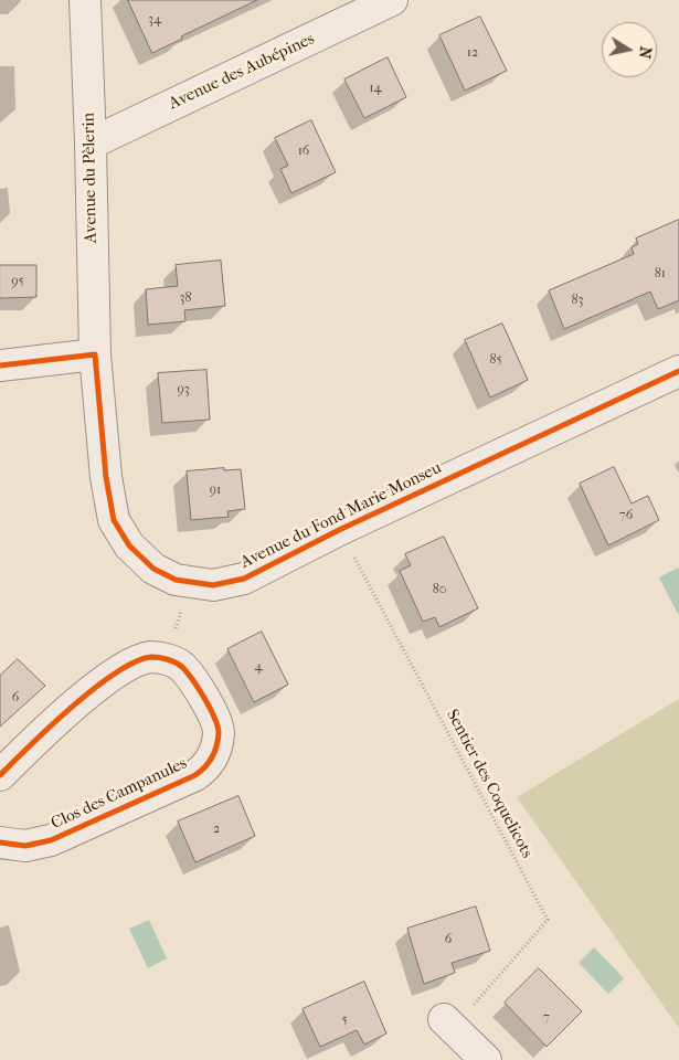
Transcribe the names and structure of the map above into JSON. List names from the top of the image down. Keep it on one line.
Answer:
{"streets":{"street":["Avenue des Aubépines","Avenue du Pèlerin","Avenue du Fond Marie Monseu","Clos des Campanules"],"path":["Sentier des Coquelicots"]},"crossings":[["Avenue des Aubépines","Avenue du Pèlerin"],["Avenue du Pèlerin","Avenue du Fond Marie Monseu"],["Avenue du Fond Marie Monseu","Sentier des Coquelicots"]],"house_numbers":["34","12","14","16","81","95","38","83","85","93","91","76","80","4","6","2","6","7","5"],"north":"right"}
